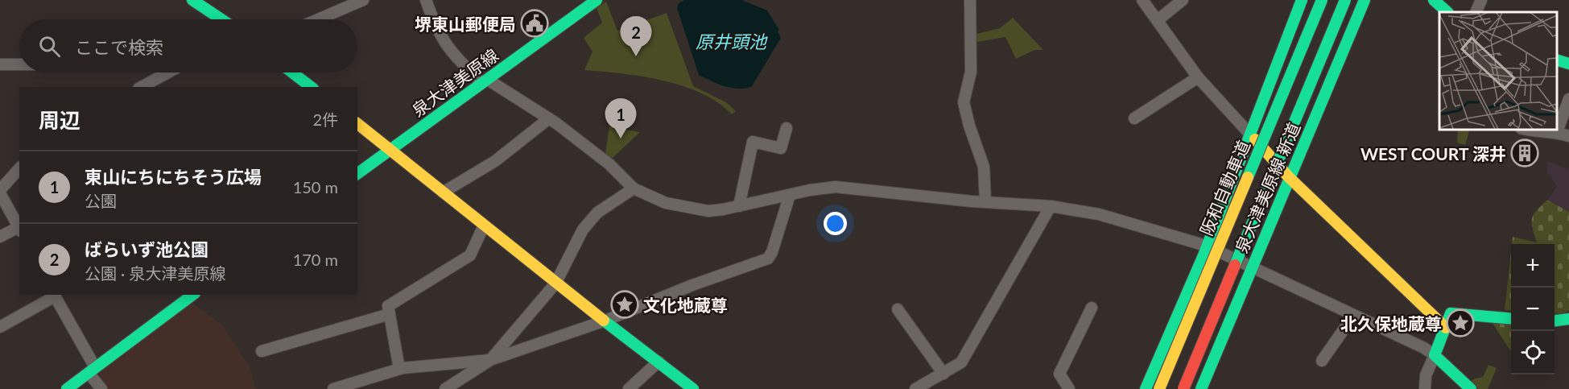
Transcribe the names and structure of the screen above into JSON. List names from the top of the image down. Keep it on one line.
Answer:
{"streets":{"main road":["泉大津美原線","阪和自動車道","泉大津美原線 新道"]},"water":["原井頭池"],"places":{"public building":["堺東山郵便局"],"building":["WEST COURT 深井"],"place":["文化地蔵尊","北久保地蔵尊"]},"page":{"pins":["2","1"],"search":"ここで検索","heading":["周辺","2件"],"list":[{"mark":"1","name":"東山にちにちそう広場","note":"公園","value":"150 m"},{"mark":"2","name":"ばらいず池公園","note":"公園 · 泉大津美原線","value":"170 m"}],"map_buttons":["+","−"]}}
